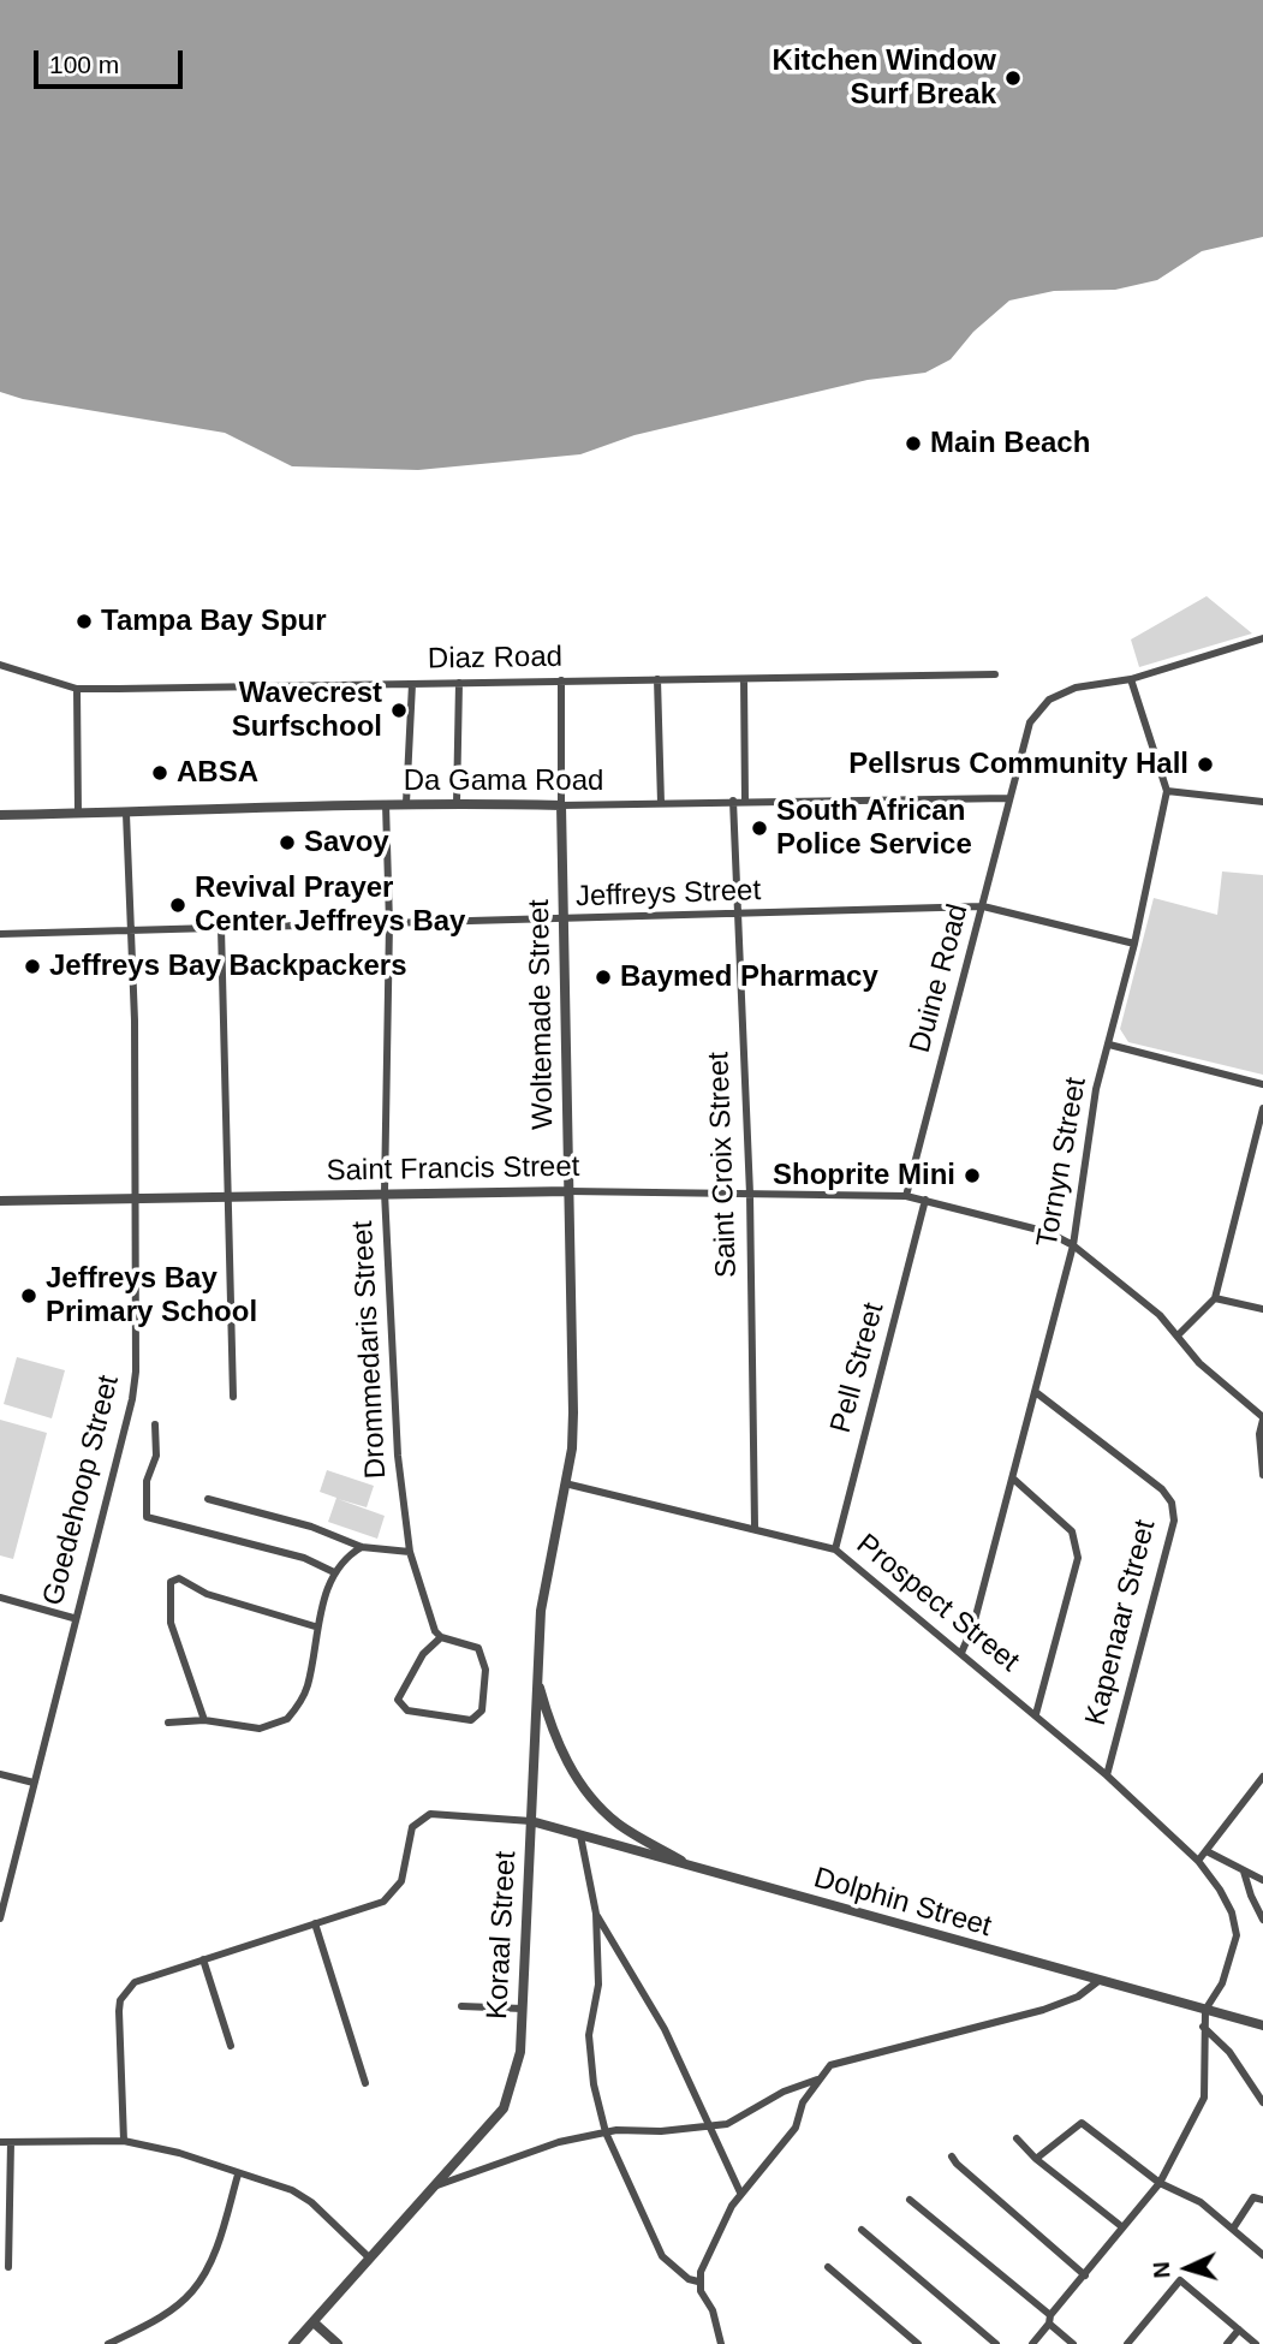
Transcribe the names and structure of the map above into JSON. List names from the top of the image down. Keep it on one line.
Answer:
{"streets":{"street":["Diaz Road","Da Gama Road","Jeffreys Street","Duine Road","Woltemade Street","Tornyn Street","Saint Croix Street","Saint Francis Street","Drommedaris Street","Pell Street","Goedehoop Street","Prospect Street","Kapenaar Street","Dolphin Street","Koraal Street"]},"crossings":[["Diaz Road","Woltemade Street"],["Da Gama Road","Duine Road"],["Da Gama Road","Woltemade Street"],["Da Gama Road","Saint Croix Street"],["Da Gama Road","Drommedaris Street"],["Da Gama Road","Goedehoop Street"],["Jeffreys Street","Duine Road"],["Jeffreys Street","Woltemade Street"],["Jeffreys Street","Tornyn Street"],["Jeffreys Street","Saint Croix Street"],["Jeffreys Street","Drommedaris Street"],["Jeffreys Street","Goedehoop Street"],["Duine Road","Tornyn Street"],["Duine Road","Saint Francis Street"],["Woltemade Street","Saint Francis Street"],["Woltemade Street","Koraal Street"],["Tornyn Street","Saint Francis Street"],["Tornyn Street","Prospect Street"],["Tornyn Street","Kapenaar Street"],["Saint Croix Street","Saint Francis Street"],["Saint Croix Street","Prospect Street"],["Saint Francis Street","Drommedaris Street"],["Saint Francis Street","Pell Street"],["Saint Francis Street","Goedehoop Street"],["Pell Street","Prospect Street"],["Prospect Street","Kapenaar Street"],["Prospect Street","Dolphin Street"],["Prospect Street","Koraal Street"],["Dolphin Street","Koraal Street"]],"places":["Kitchen Window Surf Break","Main Beach","Tampa Bay Spur","Wavecrest Surfschool","Pellsrus Community Hall","ABSA","South African Police Service","Savoy","Revival Prayer Center Jeffreys Bay","Jeffreys Bay Backpackers","Baymed Pharmacy","Shoprite Mini","Jeffreys Bay Primary School"],"scale_bar":"100 m","north":"left"}
